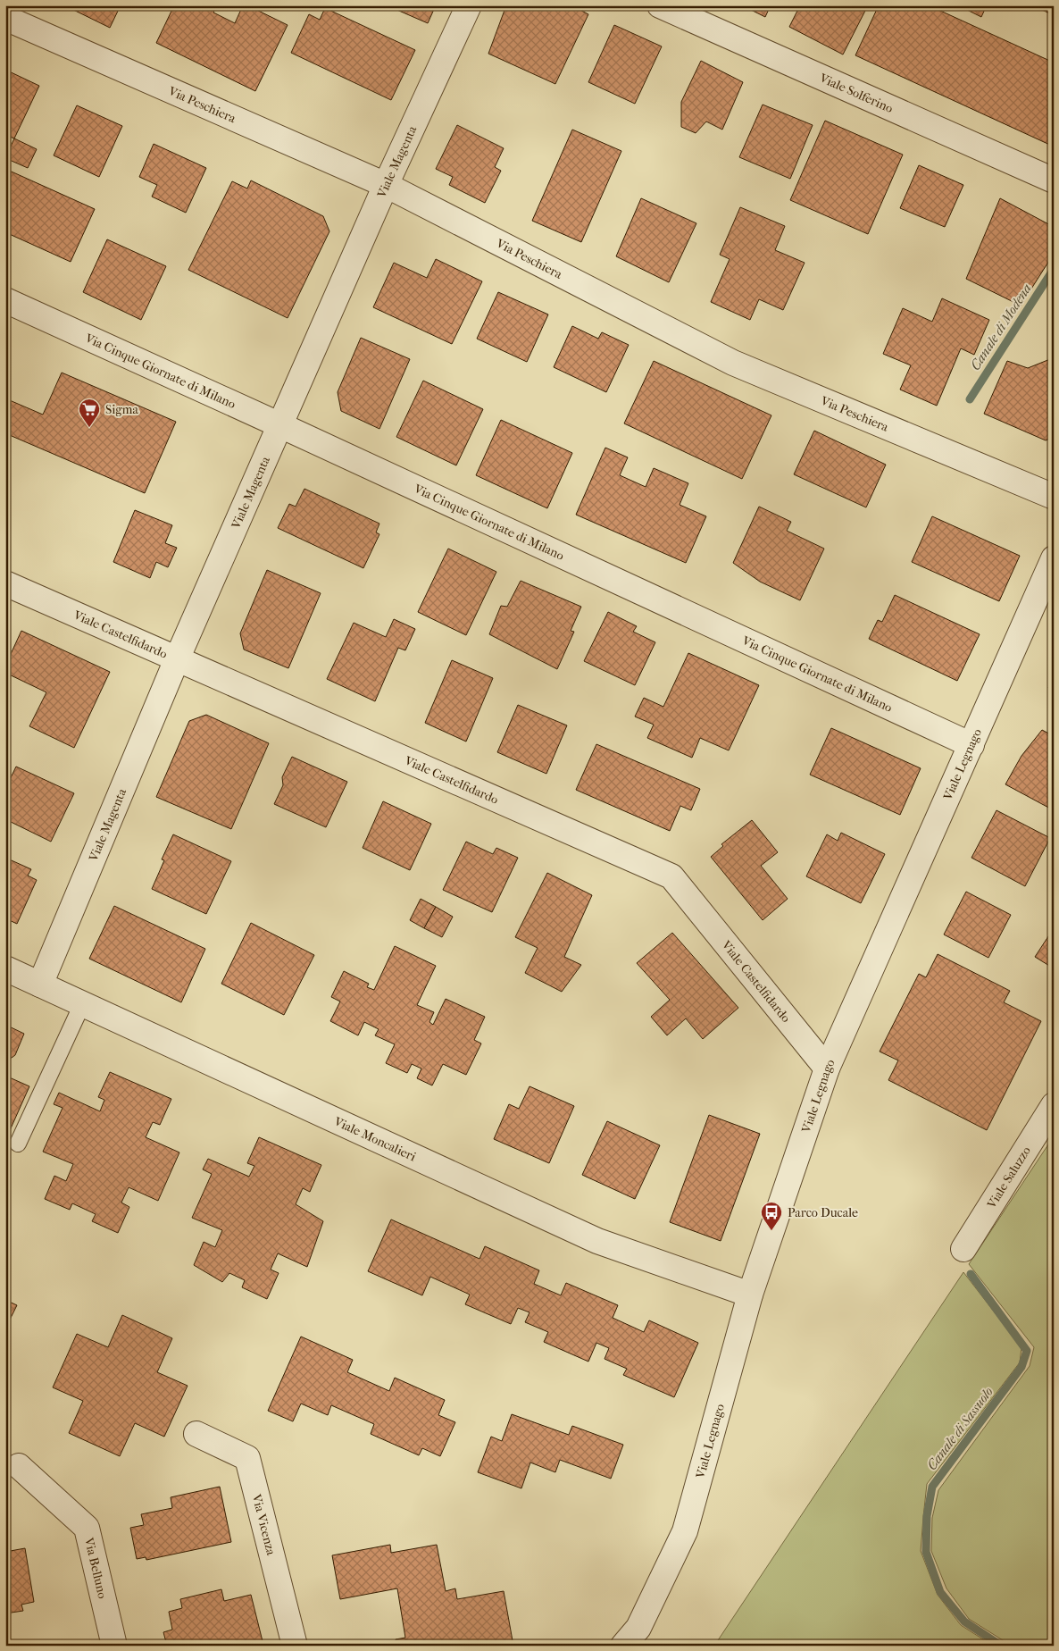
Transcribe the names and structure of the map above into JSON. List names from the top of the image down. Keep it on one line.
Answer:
{"streets":{"street":["Viale Solferino","Via Peschiera","Viale Magenta","Via Cinque Giornate di Milano","Viale Castelfidardo","Viale Legnago","Viale Moncalieri","Viale Saluzzo","Via Vicenza","Via Belluno"]},"crossings":[["Via Peschiera","Viale Magenta"],["Viale Magenta","Via Cinque Giornate di Milano"],["Viale Magenta","Viale Castelfidardo"],["Viale Magenta","Viale Moncalieri"],["Via Cinque Giornate di Milano","Viale Legnago"],["Viale Castelfidardo","Viale Legnago"],["Viale Legnago","Viale Moncalieri"]],"water":["Canale di Modena","Canale di Sassuolo"],"places":{"supermarket":["Sigma"],"bus stop":["Parco Ducale"]}}
